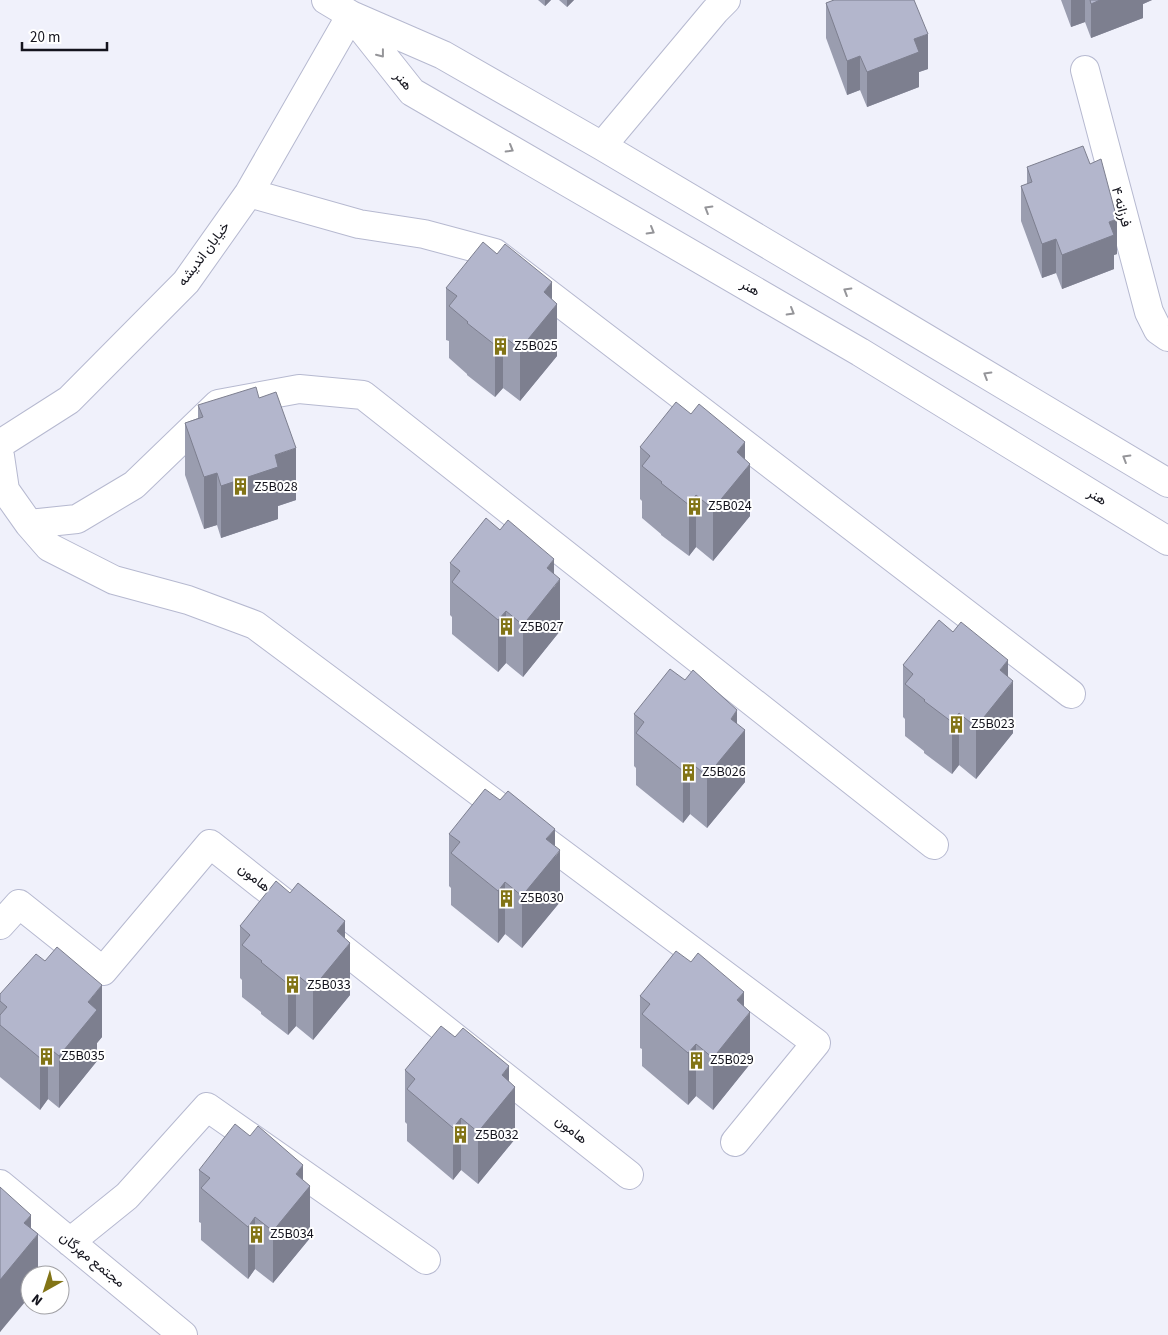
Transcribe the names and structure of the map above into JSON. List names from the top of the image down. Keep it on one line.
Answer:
{"streets":{"street":["هنر","فرزانه ۴","خیابان اندیشه","هامون","مجتمع مهرگان"]},"crossings":[["هنر","خیابان اندیشه"]],"places":{"building":["Z5B025","Z5B028","Z5B024","Z5B027","Z5B023","Z5B026","Z5B030","Z5B033","Z5B035","Z5B029","Z5B032","Z5B034"]},"scale_bar":"20 m","north":"bottom left"}
